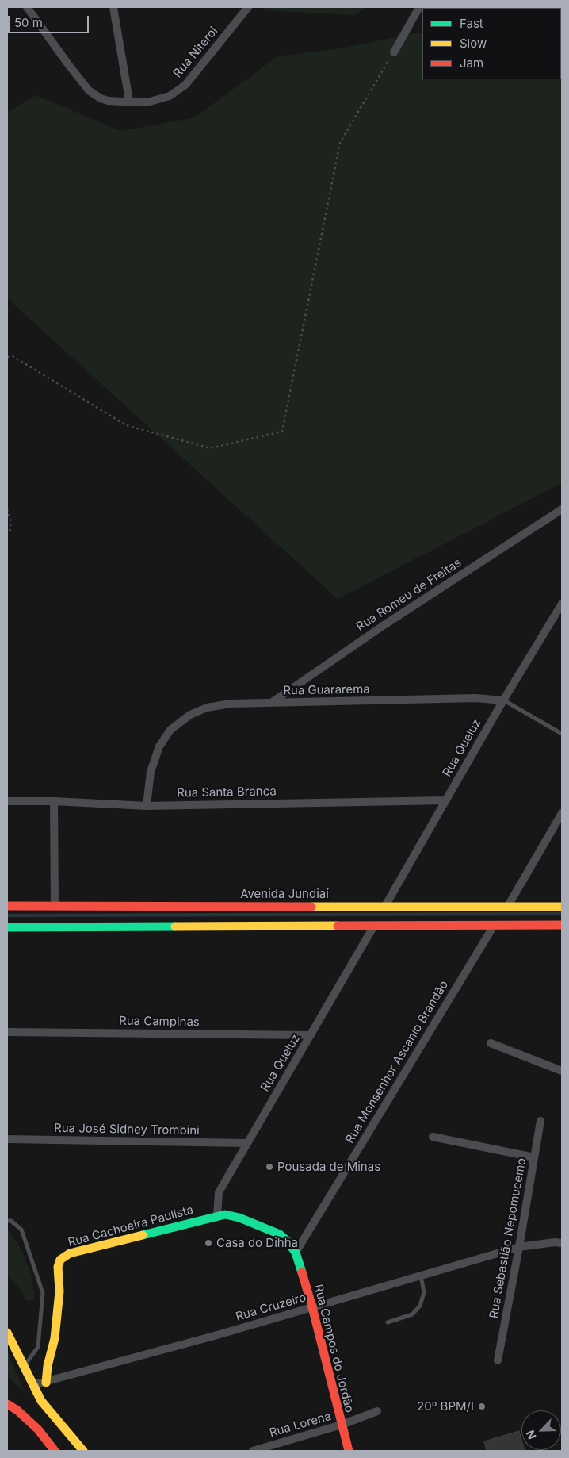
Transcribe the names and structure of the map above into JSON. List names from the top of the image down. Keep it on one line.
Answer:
{"streets":{"main road":["Avenida Jundiaí","Rua Cachoeira Paulista","Rua Campos do Jordão"],"street":["Rua Niterói","Rua Romeu de Freitas","Rua Guararema","Rua Queluz","Rua Santa Branca","Rua Campinas","Rua Monsenhor Ascanio Brandão","Rua José Sidney Trombini","Rua Sebastião Nepomucemo","Rua Cruzeiro","Rua Lorena"]},"crossings":[["Rua Romeu de Freitas","Rua Guararema"],["Rua Guararema","Rua Queluz"],["Rua Guararema","Rua Santa Branca"],["Rua Queluz","Rua Santa Branca"],["Rua Queluz","Avenida Jundiaí"],["Rua Queluz","Rua Campinas"],["Rua Queluz","Rua José Sidney Trombini"],["Rua Queluz","Rua Cachoeira Paulista"],["Rua Monsenhor Ascanio Brandão","Rua Cachoeira Paulista"],["Rua Monsenhor Ascanio Brandão","Rua Campos do Jordão"],["Rua Cachoeira Paulista","Rua Cruzeiro"],["Rua Cachoeira Paulista","Rua Campos do Jordão"],["Rua Sebastião Nepomucemo","Rua Cruzeiro"],["Rua Cruzeiro","Rua Campos do Jordão"],["Rua Campos do Jordão","Rua Lorena"]],"places":["Pousada de Minas","Casa do Dihha","20º BPM/I"],"legend":["Fast","Slow","Jam"],"scale_bar":"50 m","north":"bottom left"}
